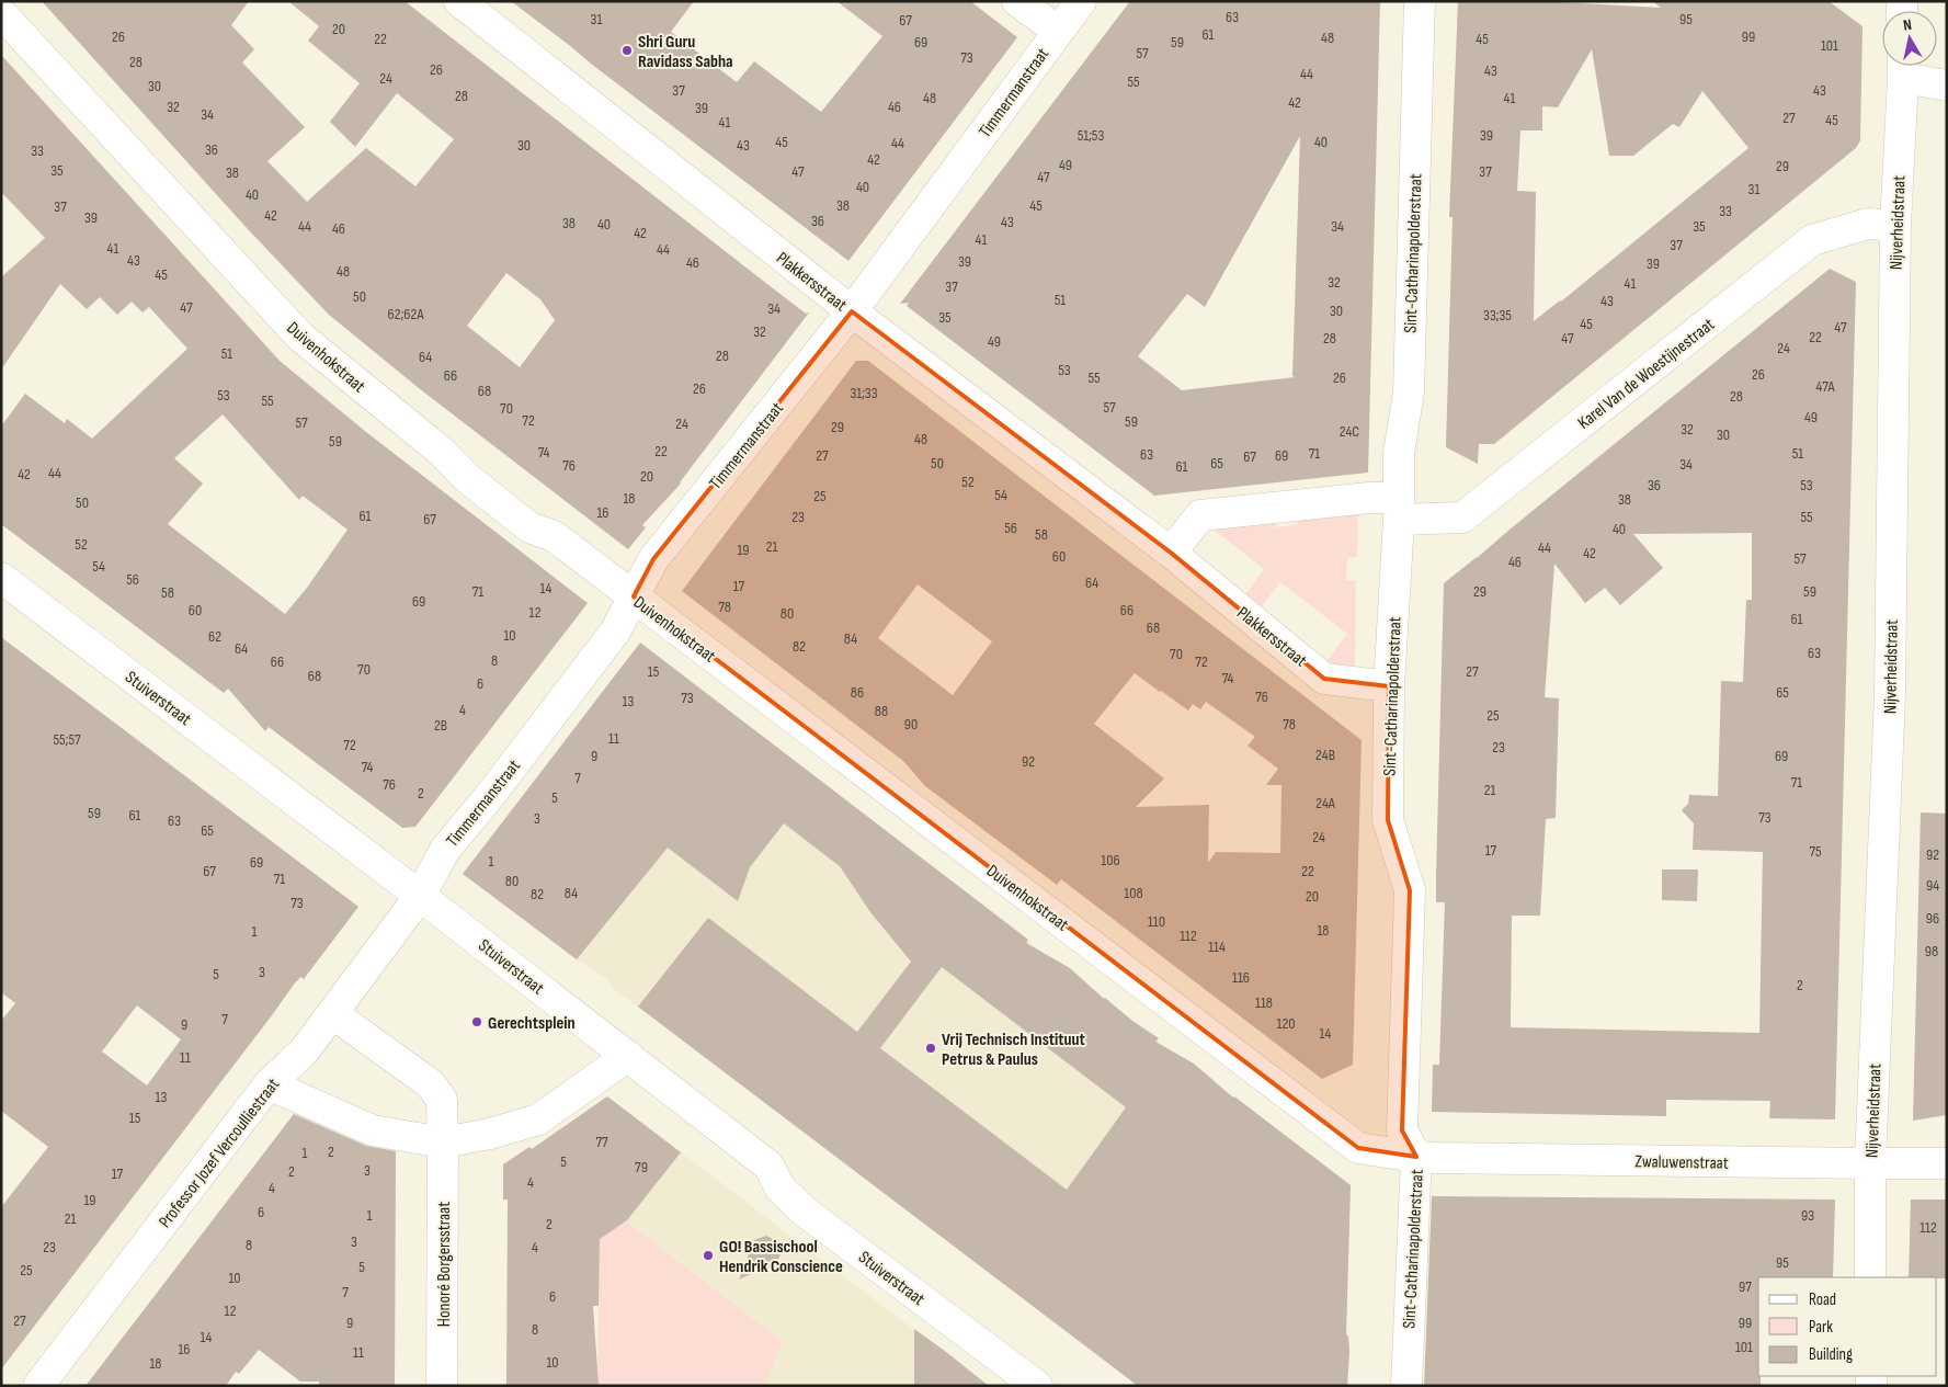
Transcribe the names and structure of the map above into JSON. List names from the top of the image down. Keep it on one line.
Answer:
{"streets":{"street":["Timmermanstraat","Nijverheidstraat","Sint-Catharinapolderstraat","Plakkersstraat","Duivenhokstraat","Karel Van de Woestijnestraat","Stuiverstraat","Professor Jozef Vercoulliestraat","Zwaluwenstraat","Honoré Borgersstraat"]},"crossings":[["Timmermanstraat","Plakkersstraat"],["Timmermanstraat","Duivenhokstraat"],["Timmermanstraat","Stuiverstraat"],["Timmermanstraat","Professor Jozef Vercoulliestraat"],["Nijverheidstraat","Karel Van de Woestijnestraat"],["Nijverheidstraat","Zwaluwenstraat"],["Sint-Catharinapolderstraat","Plakkersstraat"],["Sint-Catharinapolderstraat","Duivenhokstraat"],["Sint-Catharinapolderstraat","Karel Van de Woestijnestraat"],["Sint-Catharinapolderstraat","Zwaluwenstraat"],["Duivenhokstraat","Zwaluwenstraat"],["Stuiverstraat","Professor Jozef Vercoulliestraat"]],"places":["Shri Guru Ravidass Sabha","Gerechtsplein","Vrij Technisch Instituut Petrus & Paulus","GO! Bassischool Hendrik Conscience"],"house_numbers":["63","31","95","67","20","61","26","99","48","22","45","69","59","101","57","73","28","26","43","44","24","55","30","37","43","28","48","41","42","32","46","39","34","27","45","41","51;53","39","45","40","44","30","43","36","33","42","49","29","35","47","37","38","47","40","31","40","38","45","37","33","42","39","36","43","38","40","44","34","35","46","42","41","37","41","44","43","39","46","39","48","45","32","41","37","50","51","43","47","34","30","62;62A","33;35","35","45","47","32","22","28","47","49","24","51","28","64","53","26","66","55","26","47A","26","68","31;33","53","28","55","57","70","49","72","59","57","24","29","32","24C","30","48","59","22","74","71","51","63","27","69","67","50","65","34","76","61","44","42","20","52","36","53","54","25","18","38","50","16","61","23","55","67","56","40","58","52","21","44","19","42","60","57","46","54","56","64","17","14","71","29","59","58","69","78","60","66","12","80","61","68","10","62","84","82","64","63","70","8","66","72","70","15","27","68","74","6","86","65","76","73","13","4","88","25","90","78","2B","11","55;57","72","23","24B","9","69","92","74","7","71","76","21","2","5","24A","59","61","73","3","63","65","24","17","75","92","106","1","69","67","22","71","80","94","84","108","82","20","73","96","110","18","1","112","114","98","3","5","116","2","118","7","120","9","14","11","13","15","77","2","1","5","79","3","2","17","4","4","19","6","1","93","21","2","112","3","8","23","4","95","5","25","10","97","7","6","12","27","9","99","8","14","101","16","11","10","18"],"legend":["Road","Park","Building"],"north":"top"}
